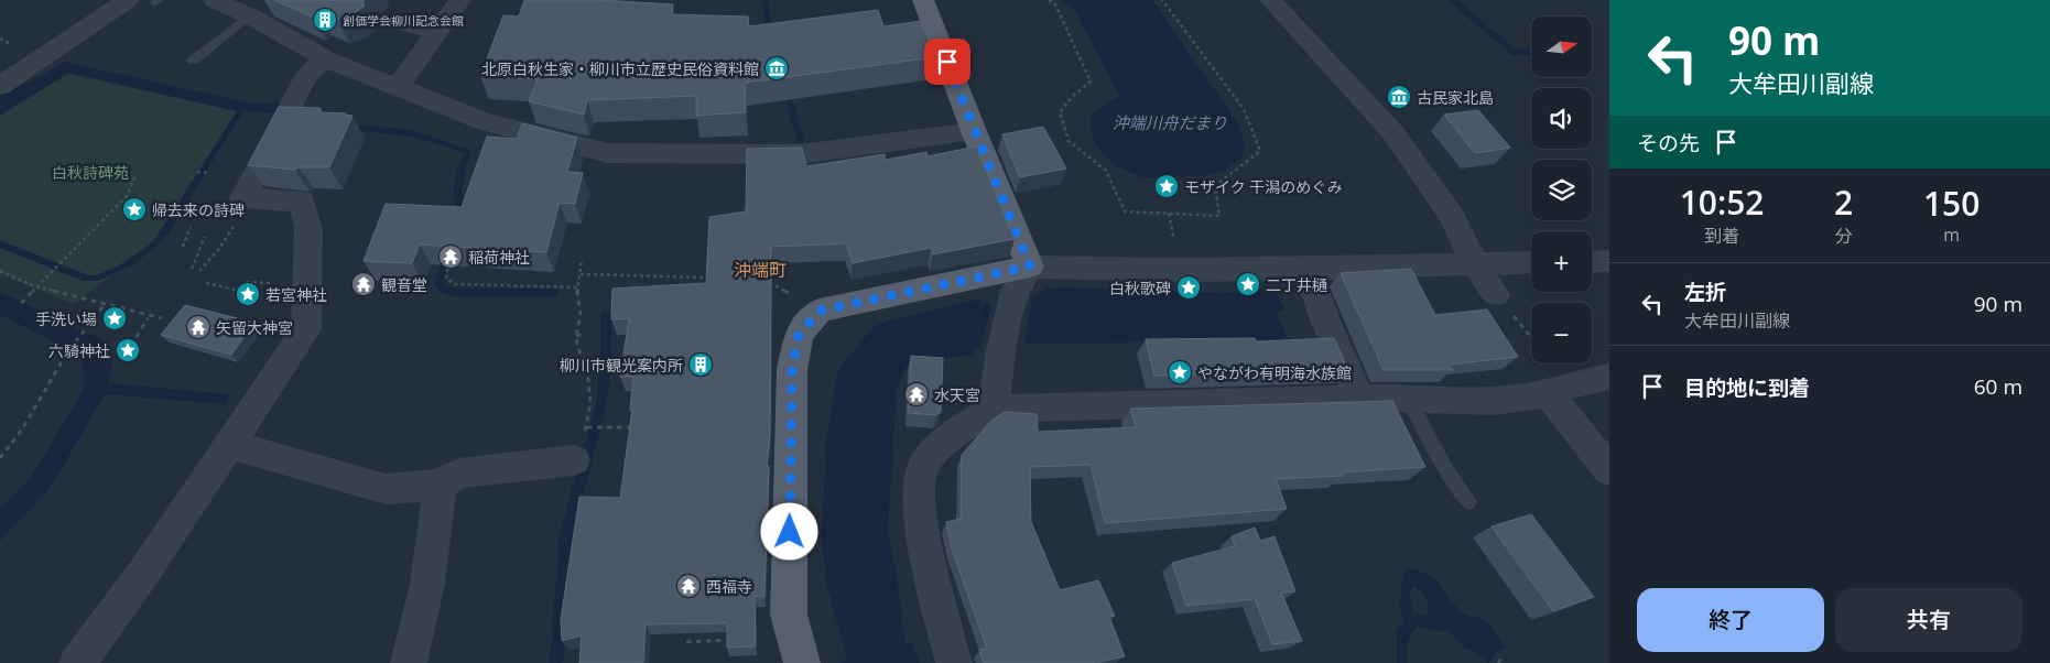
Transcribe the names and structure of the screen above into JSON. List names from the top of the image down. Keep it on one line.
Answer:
{"districts":["沖端町"],"water":["沖端川舟だまり"],"parks":["白秋詩碑苑"],"places":{"building":["創価学会柳川記念会館","柳川市観光案内所"],"museum":["北原白秋生家・柳川市立歴史民俗資料館","古民家北島"],"place":["モザイク 干潟のめぐみ","帰去来の詩碑","二丁井樋","白秋歌碑","若宮神社","手洗い場","六騎神社","やながわ有明海水族館"],"temple":["稲荷神社","観音堂","矢留大神宮","水天宮","西福寺"]},"north":"right","page":{"turn":["90 m","大牟田川副線"],"map_buttons":["+","−"],"then":"その先","eta":["10:52","到着","2","分","150","m"],"list":[{"name":"左折","note":"大牟田川副線","value":"90 m"},{"name":"目的地に到着","value":"60 m"}],"buttons":["終了","共有"]}}
